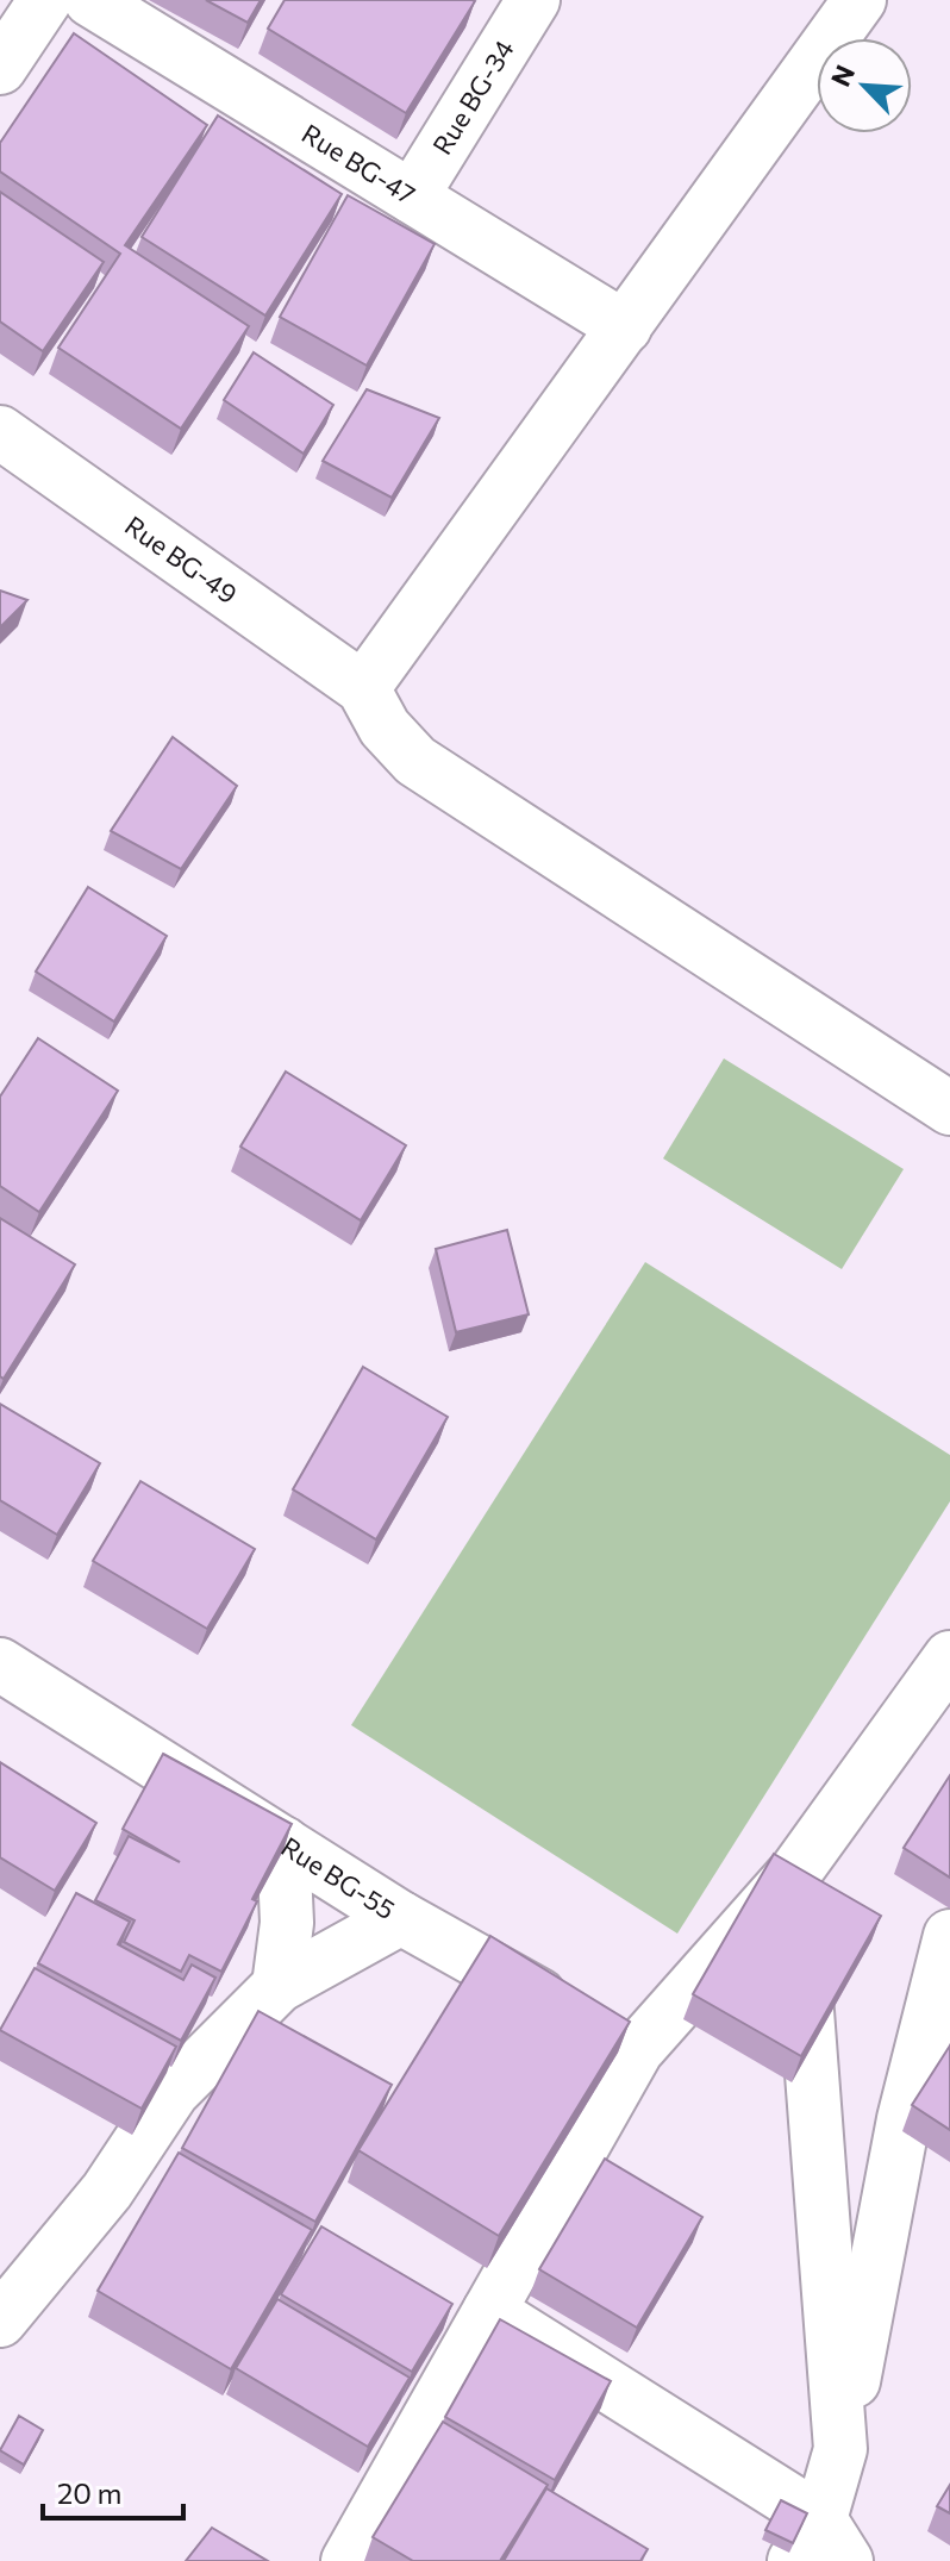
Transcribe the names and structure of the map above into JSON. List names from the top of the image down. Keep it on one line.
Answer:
{"streets":{"street":["Rue BG-34","Rue BG-47","Rue BG-49","Rue BG-55"]},"crossings":[["Rue BG-34","Rue BG-47"]],"scale_bar":"20 m","north":"top left"}
